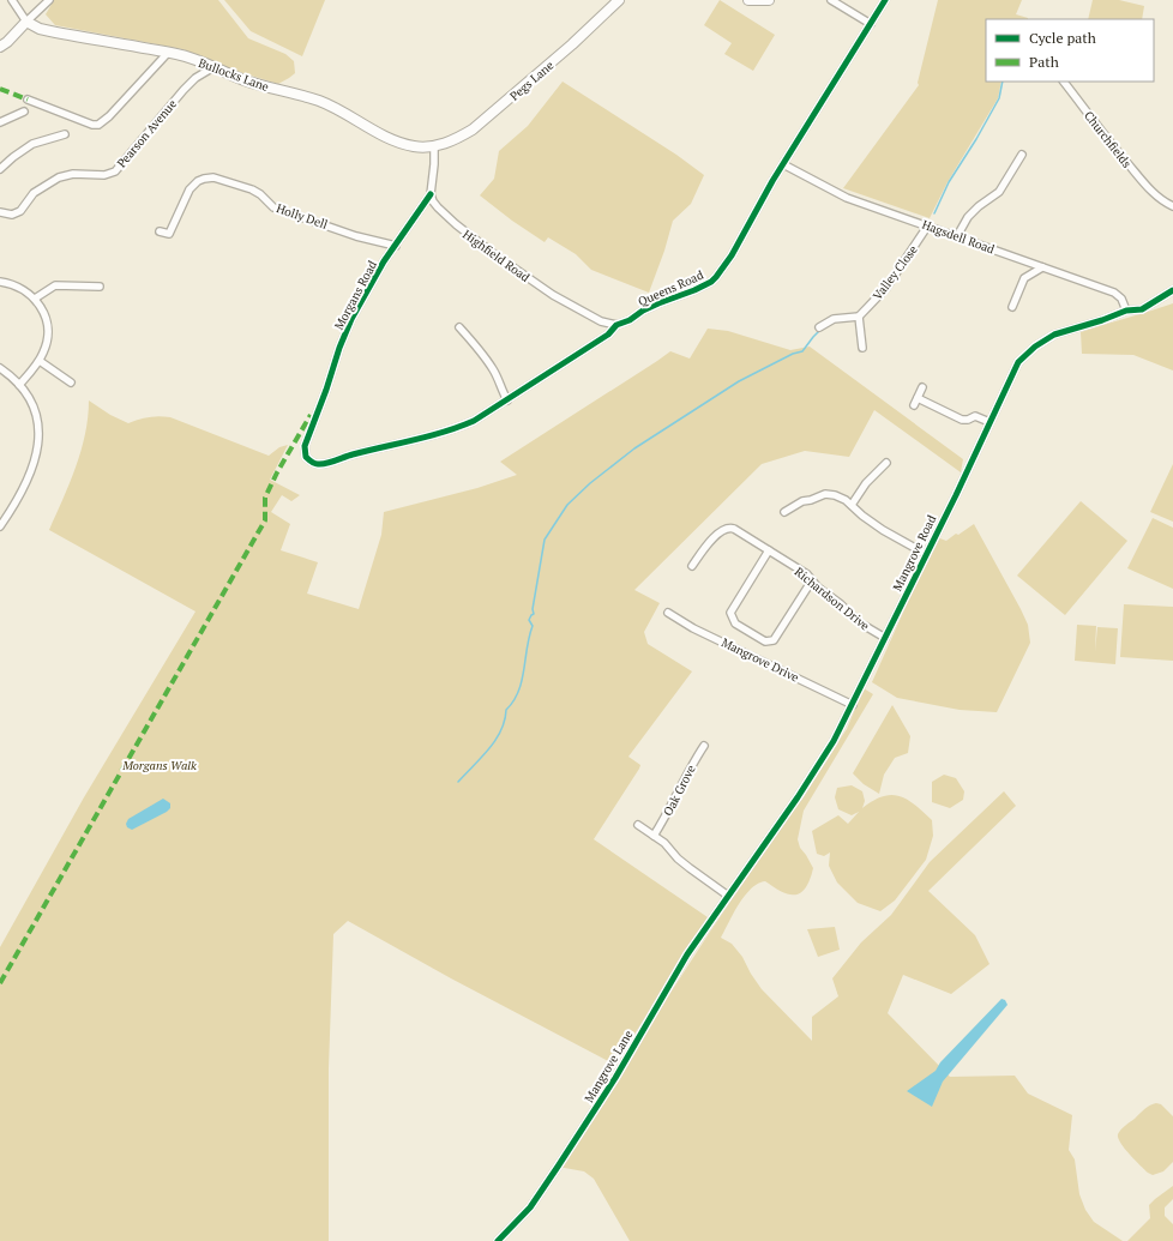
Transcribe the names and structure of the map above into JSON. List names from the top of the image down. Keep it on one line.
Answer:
{"streets":{"main road":["Bullocks Lane","Pegs Lane"],"street":["Pearson Avenue","Churchfields","Holly Dell","Hagsdell Road","Highfield Road","Valley Close","Queens Road","Morgans Road","Mangrove Road","Richardson Drive","Mangrove Drive","Oak Grove","Mangrove Lane"]},"crossings":[["Bullocks Lane","Pegs Lane"],["Bullocks Lane","Pearson Avenue"],["Holly Dell","Morgans Road"],["Hagsdell Road","Valley Close"],["Hagsdell Road","Queens Road"],["Hagsdell Road","Mangrove Road"],["Highfield Road","Queens Road"],["Highfield Road","Morgans Road"],["Queens Road","Morgans Road"],["Mangrove Road","Richardson Drive"],["Mangrove Road","Mangrove Drive"],["Mangrove Road","Mangrove Lane"]],"parks":["Morgans Walk"],"legend":["Cycle path","Path"]}
